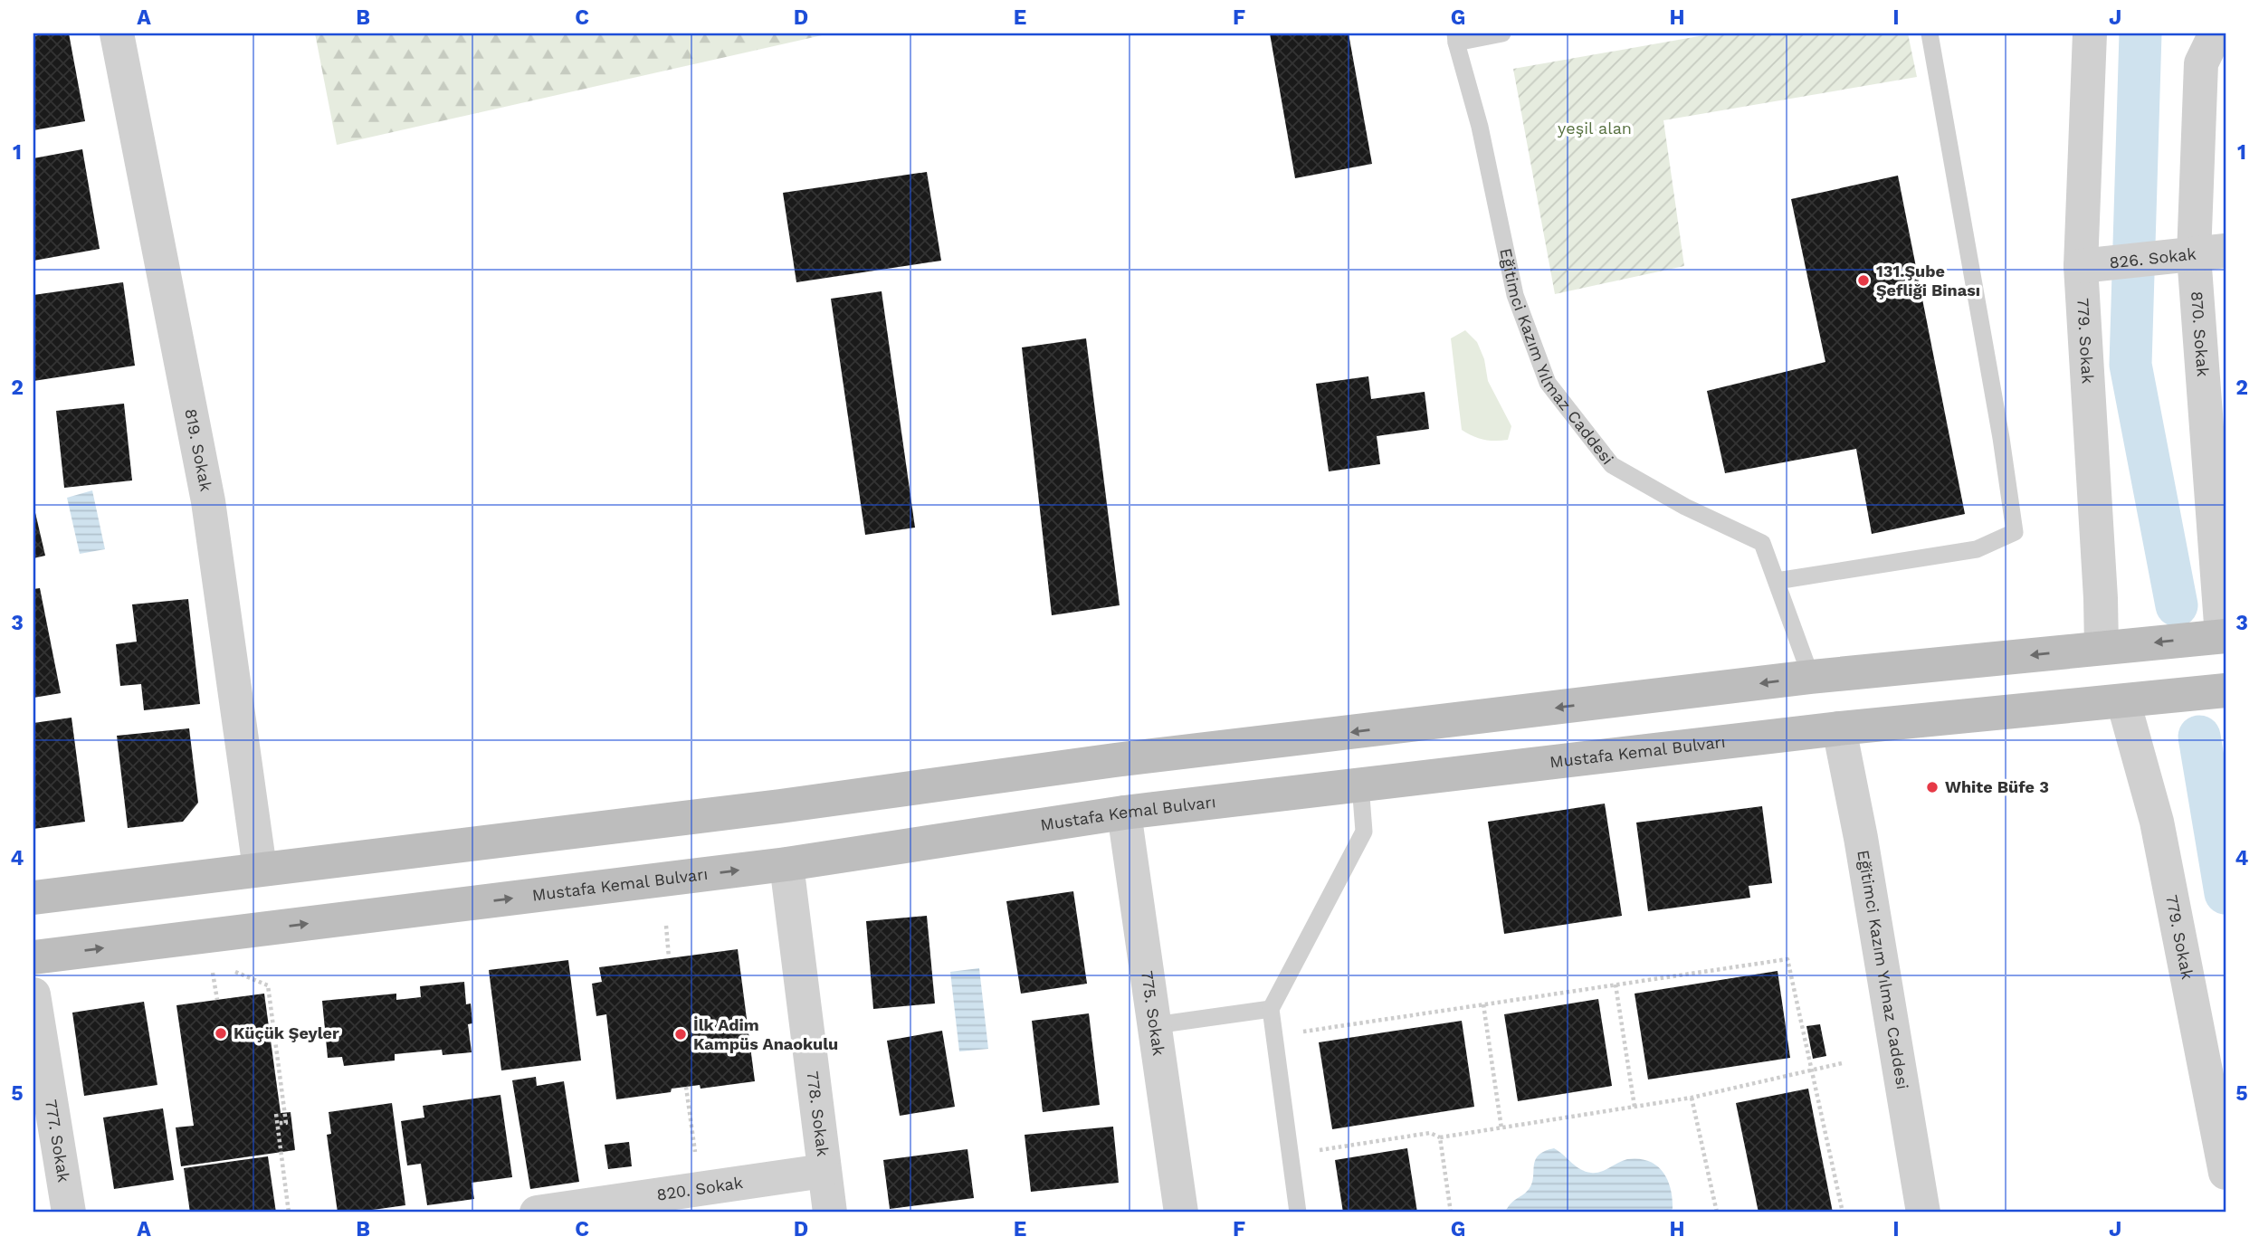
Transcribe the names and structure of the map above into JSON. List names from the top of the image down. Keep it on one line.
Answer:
{"streets":{"main road":["Mustafa Kemal Bulvarı"],"street":["826. Sokak","870. Sokak","779. Sokak","Eğitimci Kazım Yılmaz Caddesi","819. Sokak","775. Sokak","778. Sokak","777. Sokak","820. Sokak"]},"crossings":[["826. Sokak","870. Sokak"],["826. Sokak","779. Sokak"],["779. Sokak","Mustafa Kemal Bulvarı"],["Eğitimci Kazım Yılmaz Caddesi","Mustafa Kemal Bulvarı"],["Mustafa Kemal Bulvarı","775. Sokak"],["Mustafa Kemal Bulvarı","778. Sokak"],["778. Sokak","820. Sokak"]],"parks":["yeşil alan"],"places":["131.Şube Şefliği Binası","White Büfe 3","Küçük Şeyler","İlk Adim Kampüs Anaokulu"],"grid":{"columns":["A","B","C","D","E","F","G","H","I","J"],"rows":["1","2","3","4","5"]}}
